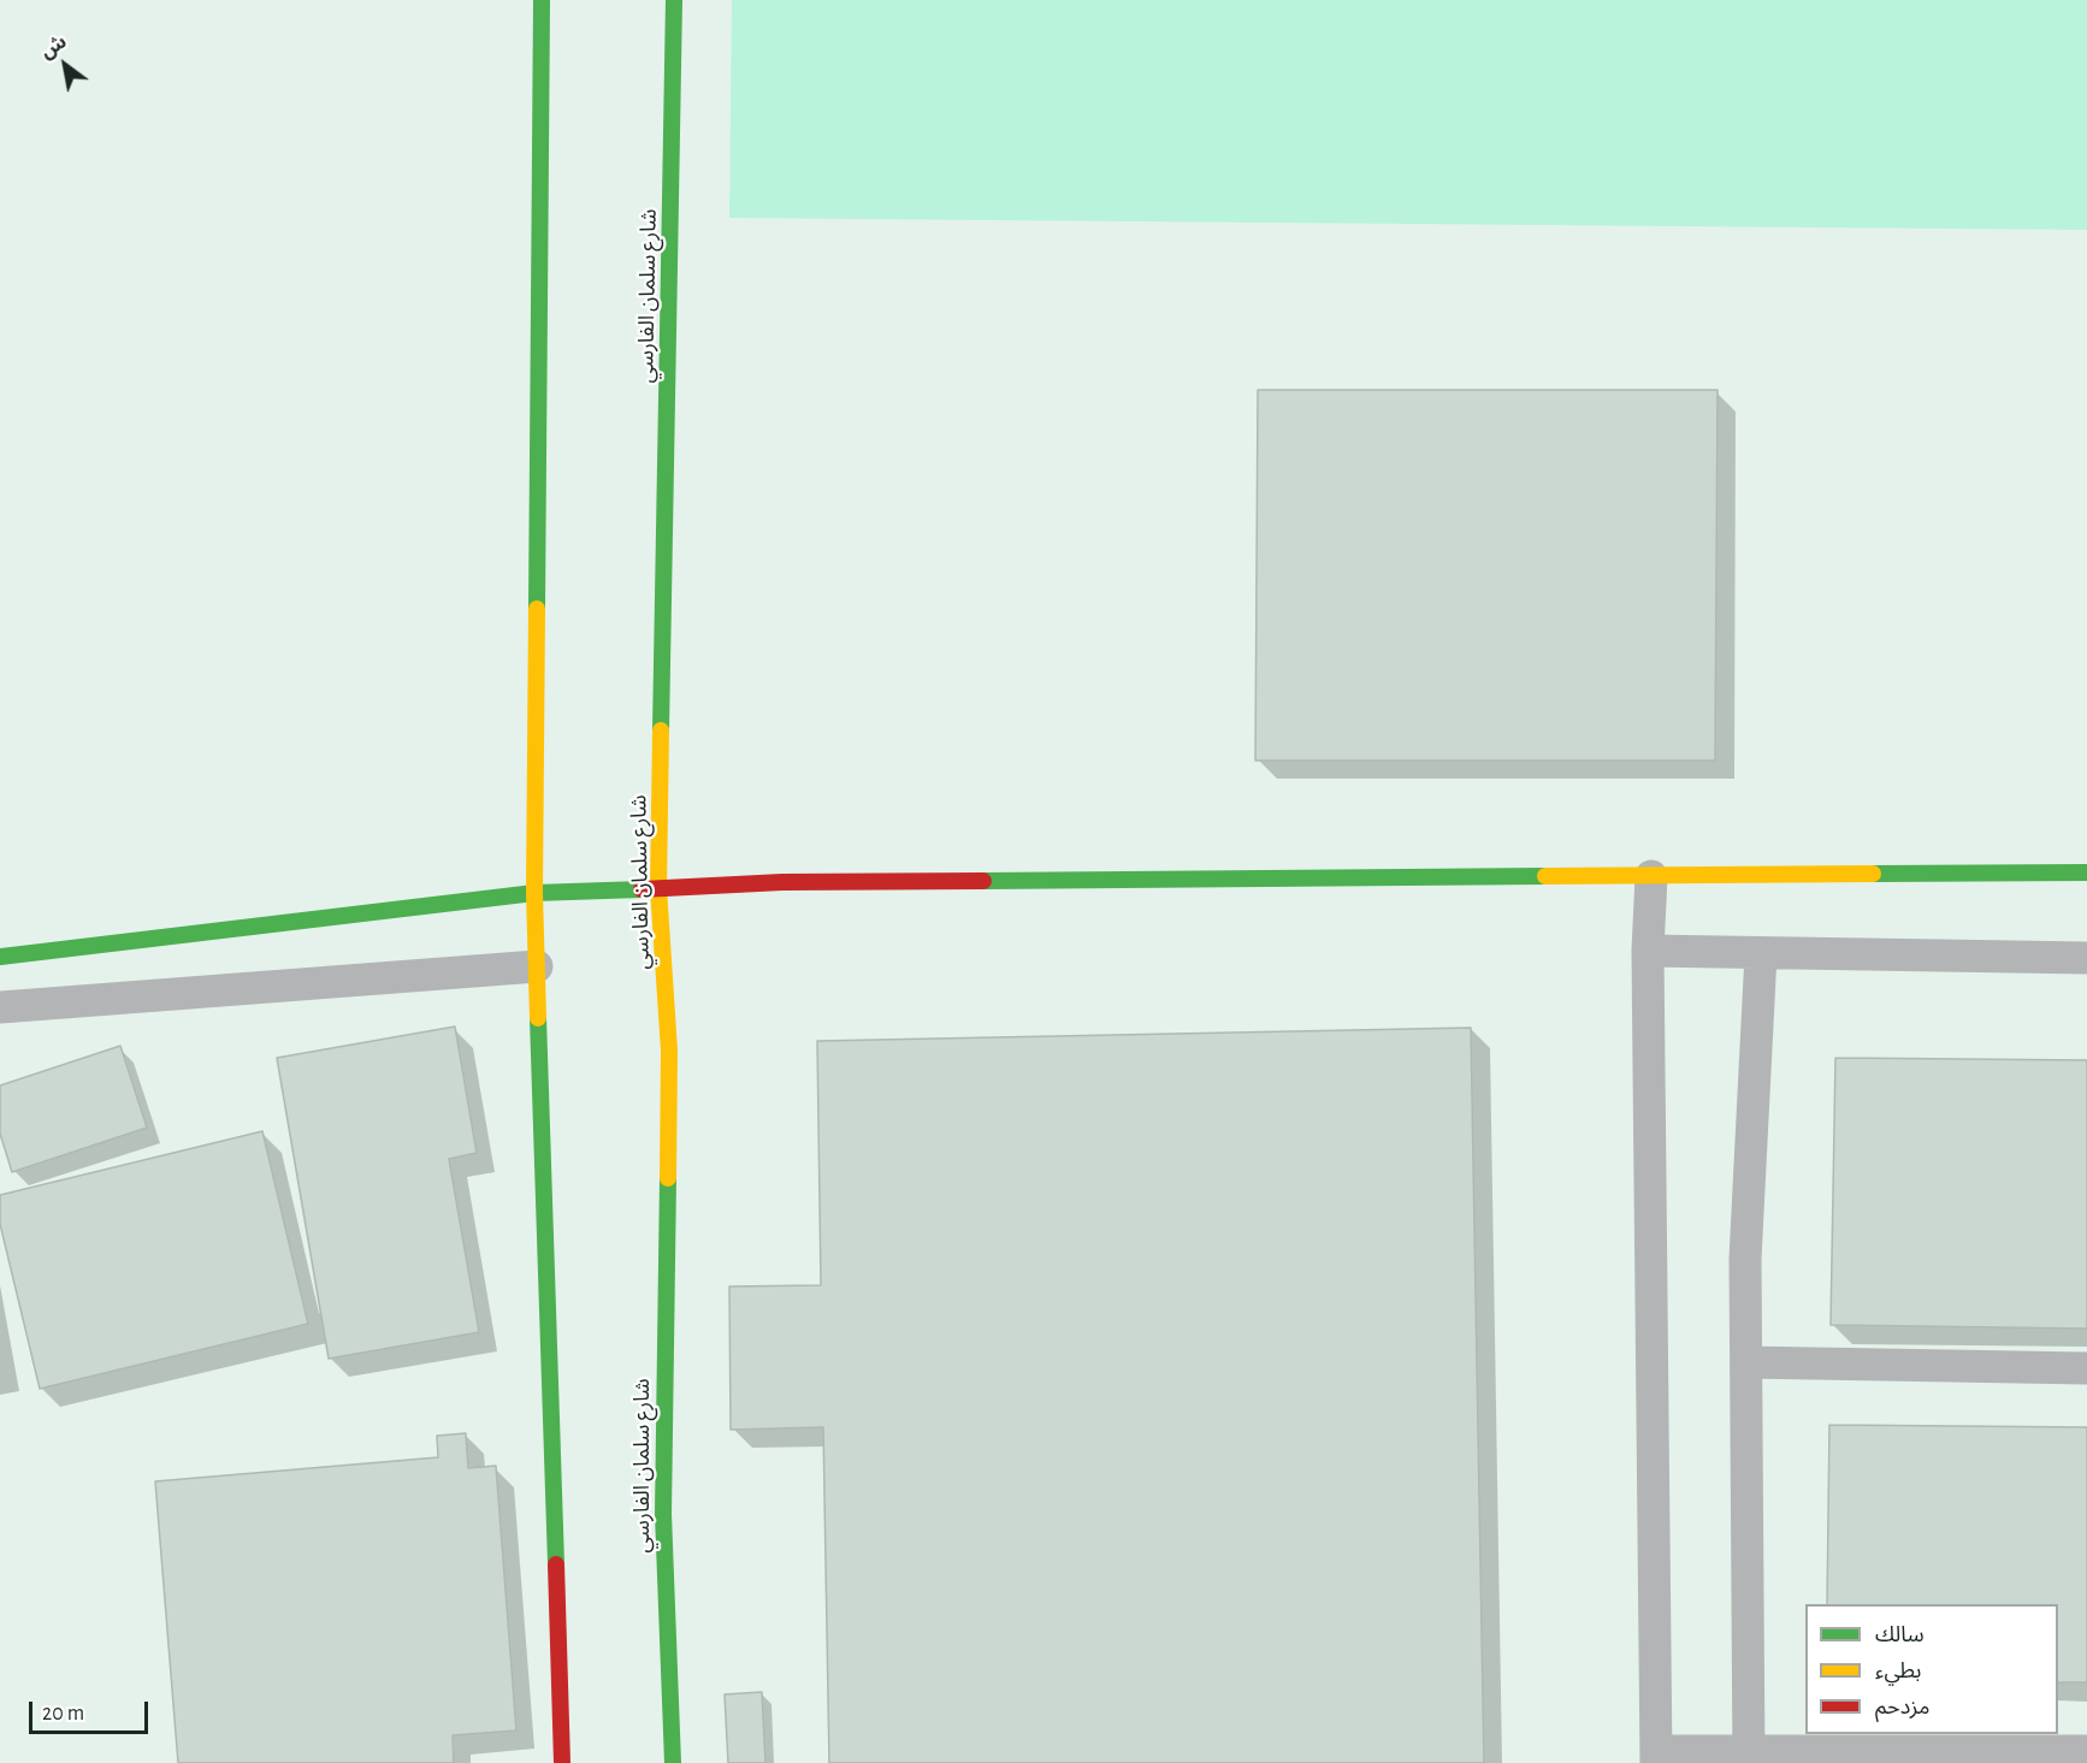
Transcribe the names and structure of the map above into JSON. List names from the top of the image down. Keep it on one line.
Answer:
{"streets":{"street":["شارع سلمان الفارسي"]},"legend":["سالك","بطيء","مزدحم"],"scale_bar":"20 m","north":"top left"}
